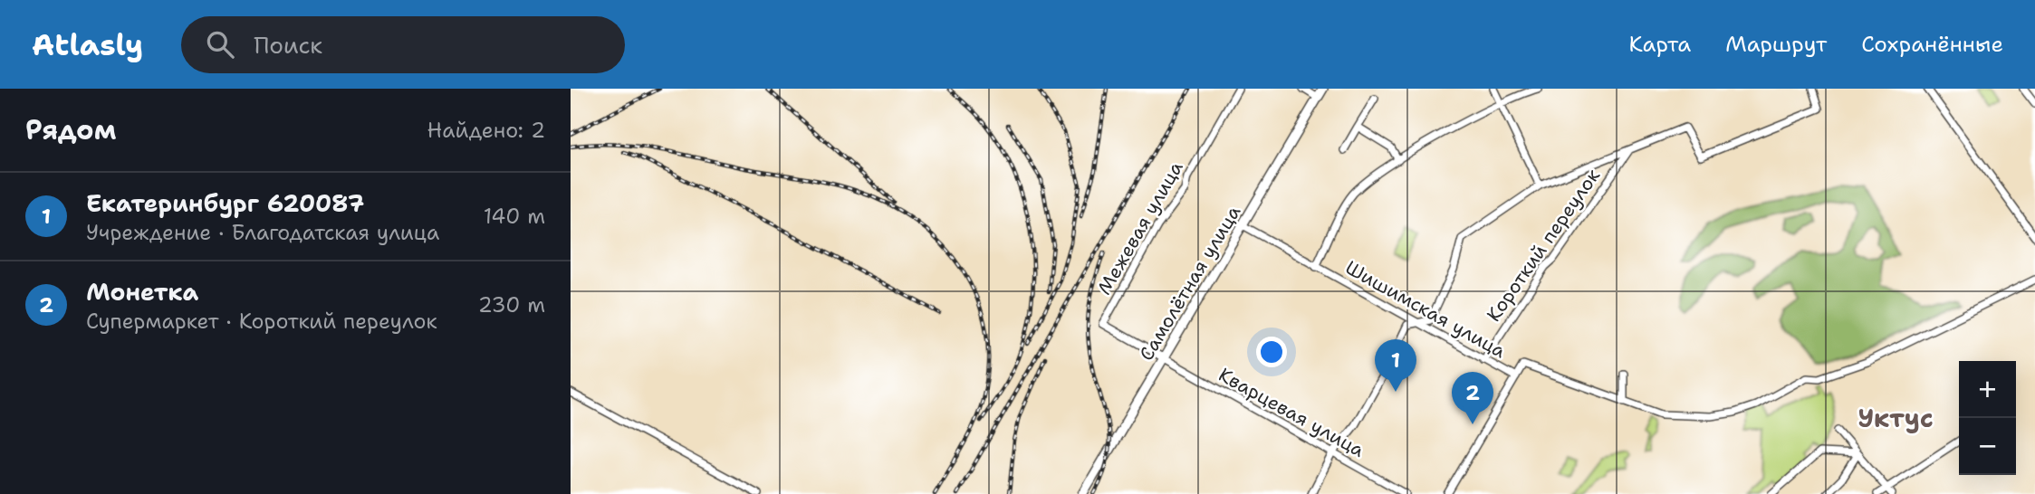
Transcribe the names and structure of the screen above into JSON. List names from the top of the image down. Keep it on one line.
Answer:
{"streets":{"main road":["Самолётная улица"],"street":["Межевая улица","Короткий переулок","Шишимская улица","Кварцевая улица"]},"crossings":[["Межевая улица","Самолётная улица"],["Межевая улица","Кварцевая улица"],["Короткий переулок","Шишимская улица"],["Самолётная улица","Шишимская улица"],["Самолётная улица","Кварцевая улица"]],"districts":["Уктус"],"page":{"header":"Atlasly","search":"Поиск","nav":["Карта","Маршрут","Сохранённые"],"heading":["Рядом","Найдено: 2"],"list":[{"mark":"1","name":"Екатеринбург 620087","note":"Учреждение · Благодатская улица","value":"140 m"},{"mark":"2","name":"Монетка","note":"Супермаркет · Короткий переулок","value":"230 m"}],"pins":["1","2"],"map_buttons":["+","−"]}}
